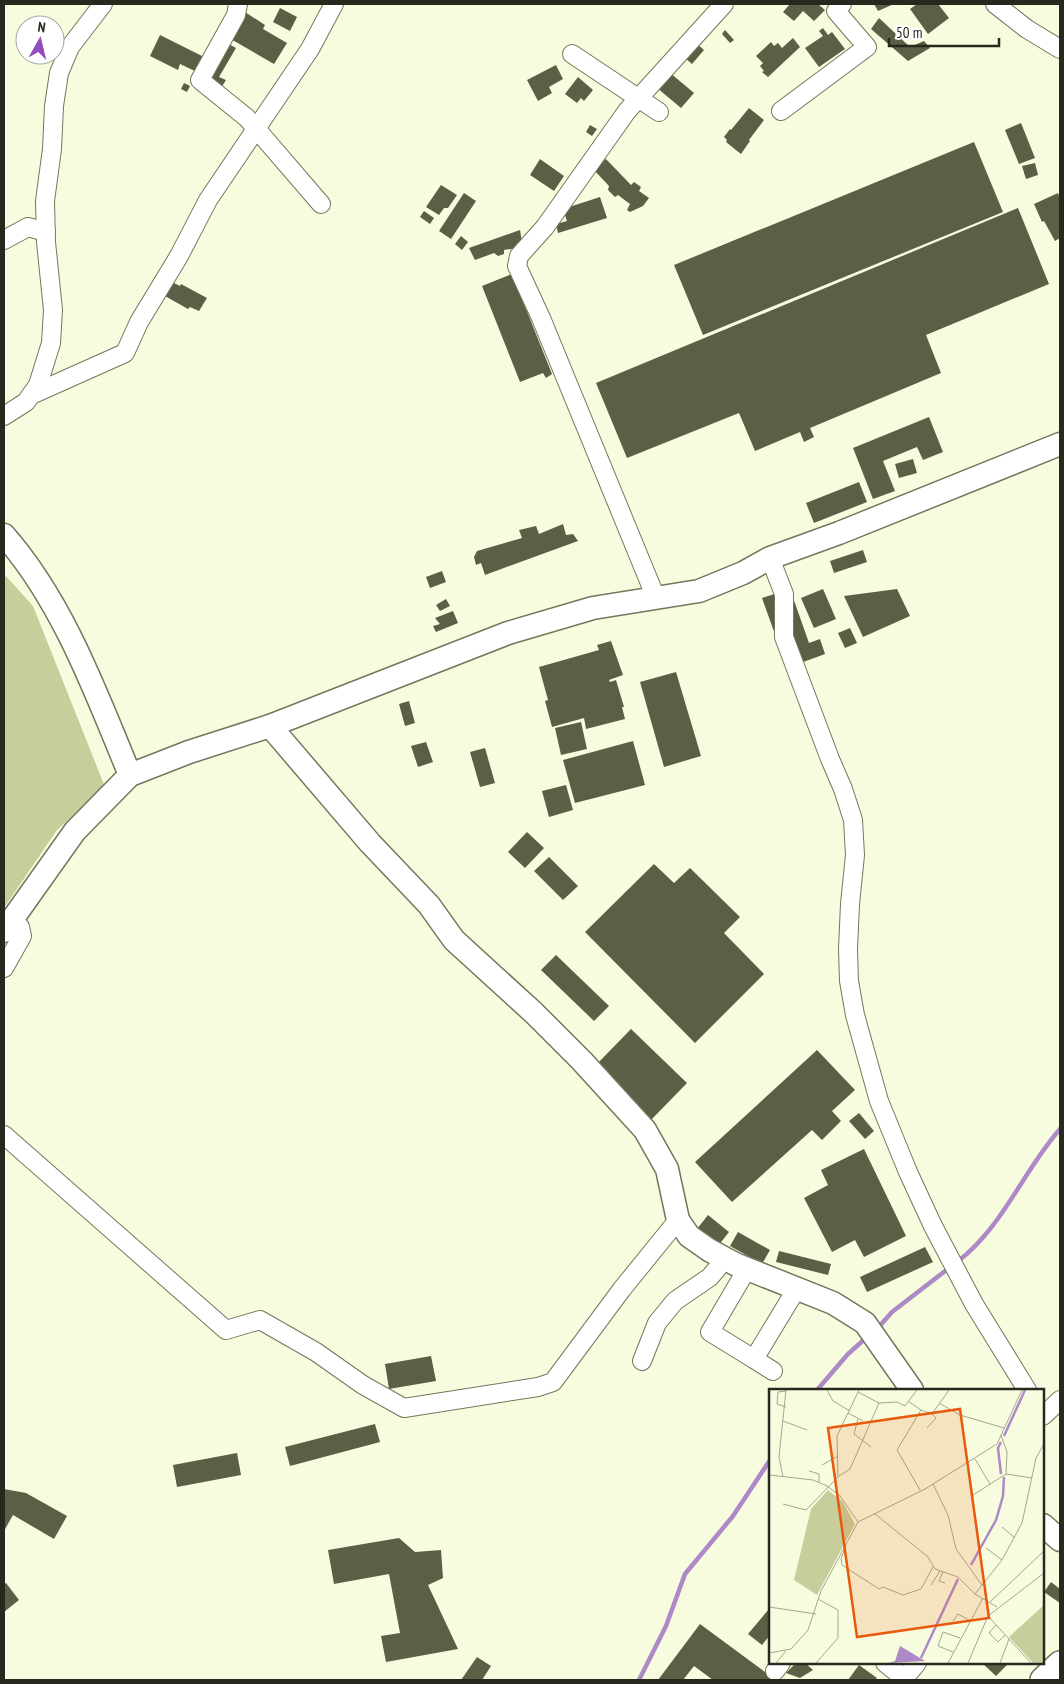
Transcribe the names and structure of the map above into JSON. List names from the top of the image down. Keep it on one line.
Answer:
{"scale_bar":"50 m","north":"top"}
